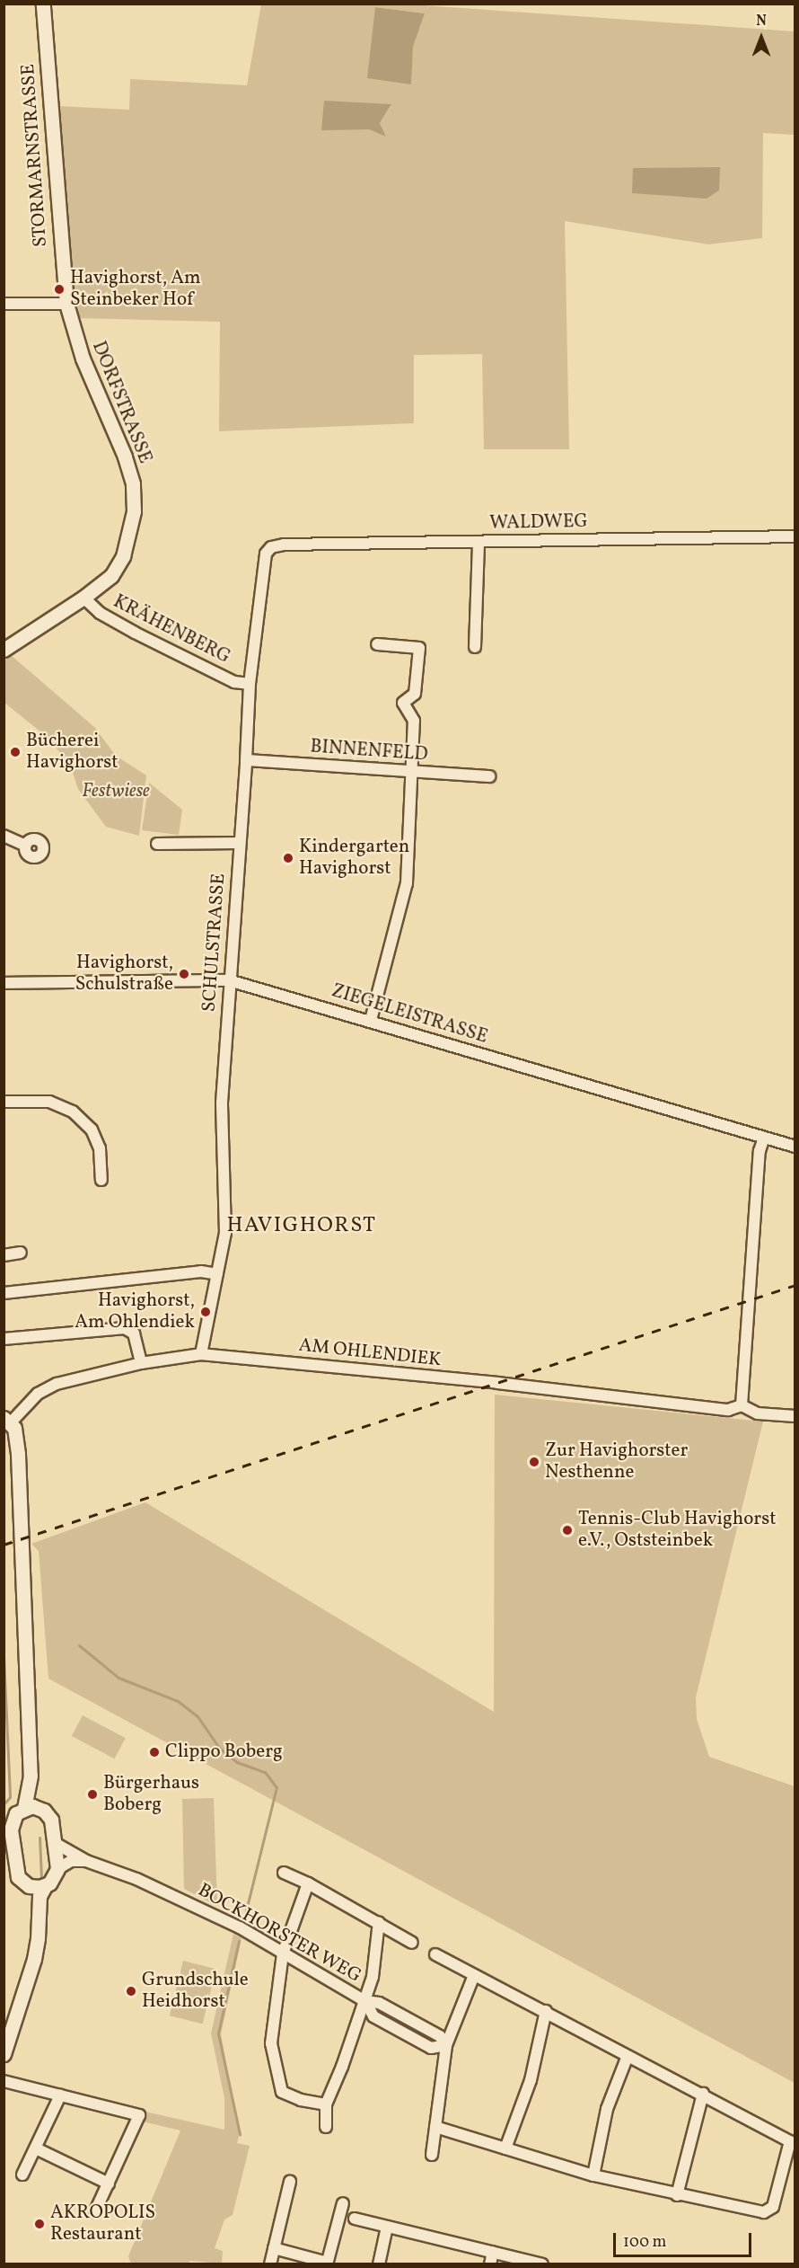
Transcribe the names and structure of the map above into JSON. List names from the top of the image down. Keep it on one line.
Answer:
{"streets":{"street":["STORMARNSTRASSE","DORFSTRASSE","WALDWEG","KRÄHENBERG","BINNENFELD","SCHULSTRASSE","ZIEGELEISTRASSE","AM OHLENDIEK","BOCKHORSTER WEG"]},"crossings":[["STORMARNSTRASSE","DORFSTRASSE"],["DORFSTRASSE","KRÄHENBERG"],["WALDWEG","SCHULSTRASSE"],["KRÄHENBERG","SCHULSTRASSE"],["BINNENFELD","SCHULSTRASSE"],["SCHULSTRASSE","ZIEGELEISTRASSE"],["SCHULSTRASSE","AM OHLENDIEK"]],"districts":["HAVIGHORST"],"parks":["Festwiese"],"places":["Havighorst, Am Steinbeker Hof","Bücherei Havighorst","Kindergarten Havighorst","Havighorst, Schulstraße","Havighorst, Am Ohlendiek","Zur Havighorster Nesthenne","Tennis-Club Havighorst e.V., Oststeinbek","Clippo Boberg","Bürgerhaus Boberg","Grundschule Heidhorst","AKROPOLIS Restaurant"],"scale_bar":"100 m","north":"top"}
